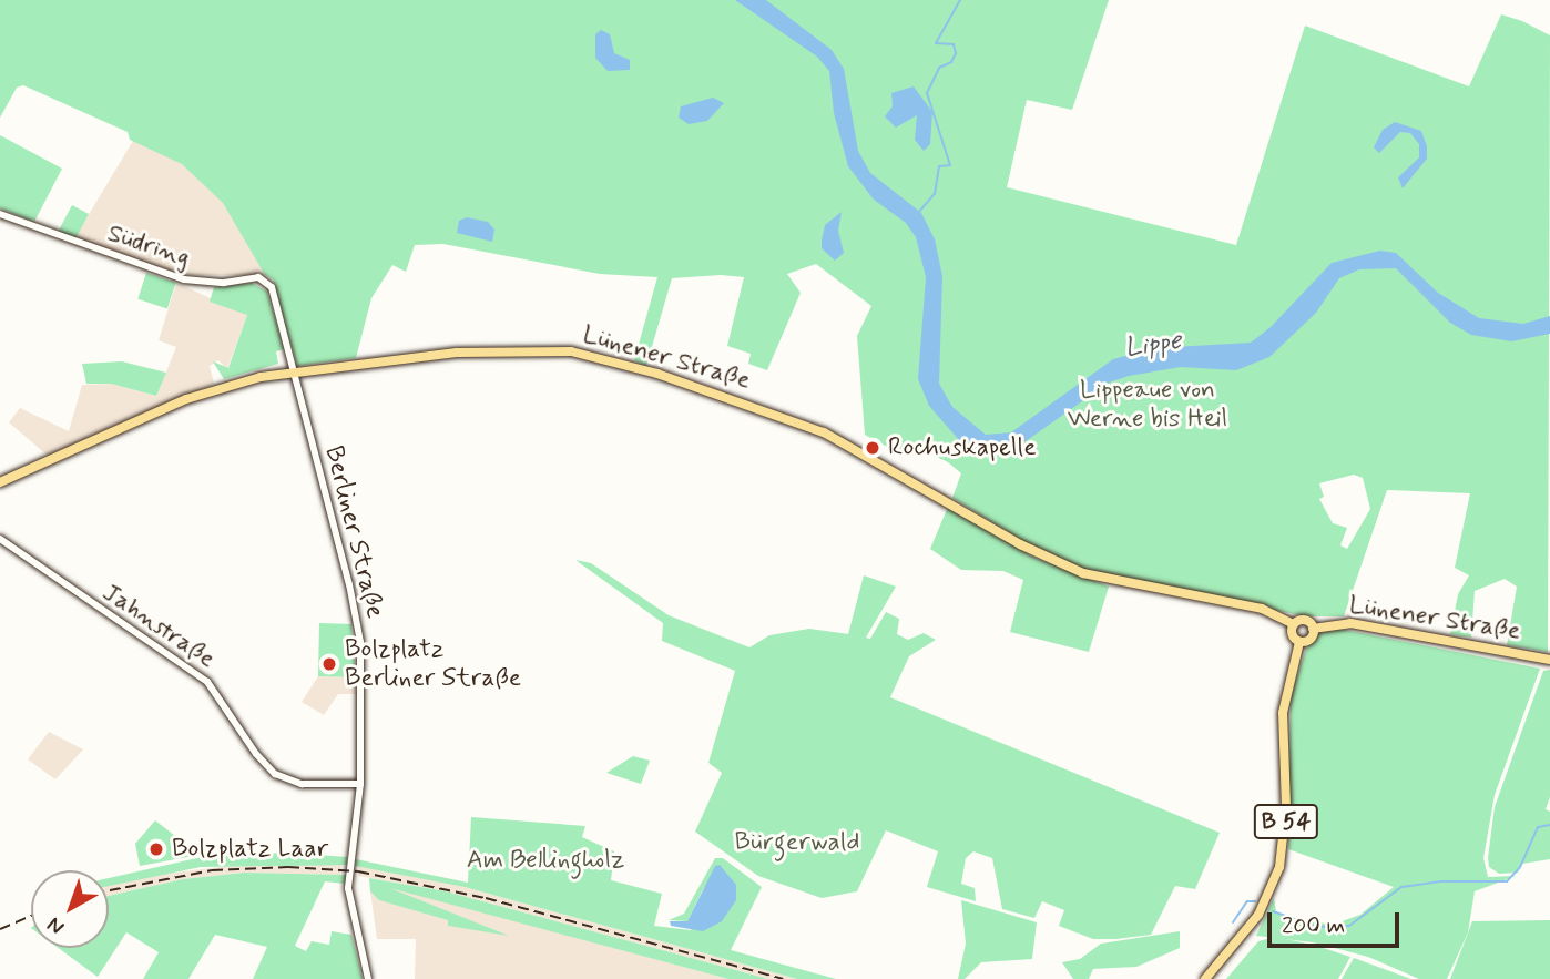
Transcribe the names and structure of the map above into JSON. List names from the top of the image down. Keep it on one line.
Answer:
{"streets":{"main road":["Lünener Straße","B 54"],"street":["Südring","Berliner Straße","Jahnstraße"]},"crossings":[["Südring","Lünener Straße"],["Südring","Berliner Straße"],["Lünener Straße","Berliner Straße"],["Lünener Straße","B 54"],["Berliner Straße","Jahnstraße"]],"water":["Lippe"],"parks":["Lippeaue von Werne bis Heil","Bürgerwald","Am Bellingholz"],"places":["Rochuskapelle","Bolzplatz Berliner Straße","Bolzplatz Laar"],"scale_bar":"200 m","north":"bottom left"}
